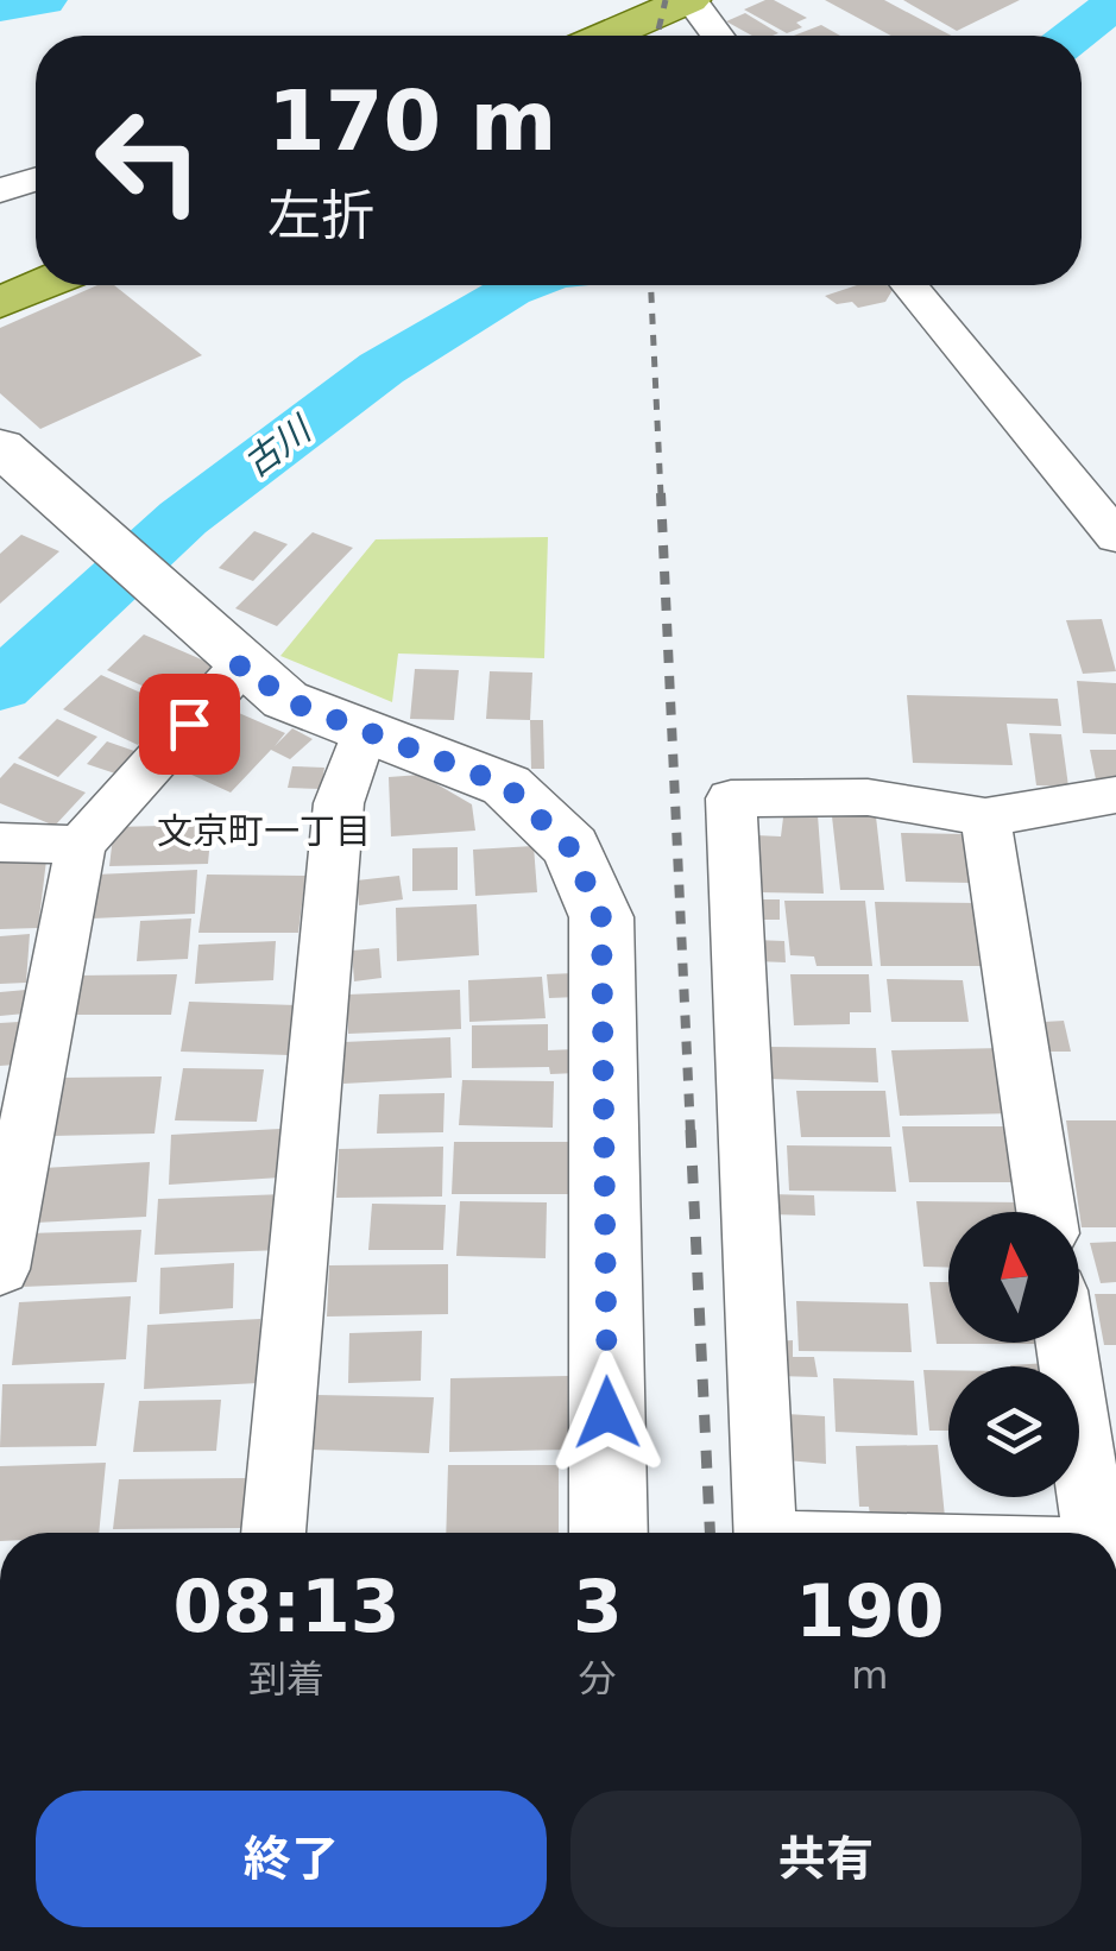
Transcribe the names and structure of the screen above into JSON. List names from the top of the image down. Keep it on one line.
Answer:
{"districts":["文京町一丁目"],"water":["古川"],"north":"top","page":{"turn":["170 m","左折"],"eta":["08:13","到着","3","分","190","m"],"buttons":["終了","共有"]}}
